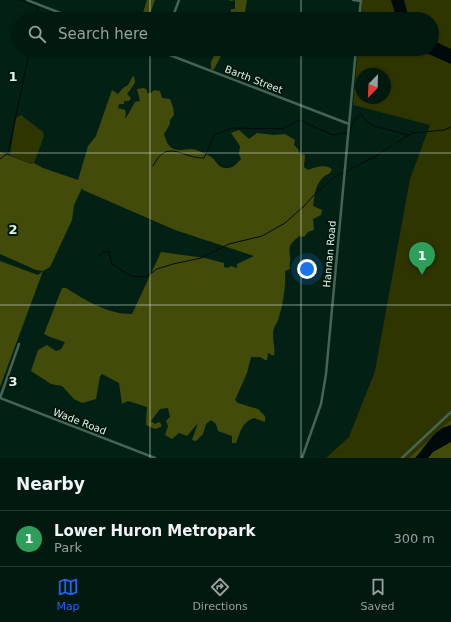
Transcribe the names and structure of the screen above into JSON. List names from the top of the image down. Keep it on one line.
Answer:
{"streets":{"street":["Barth Street","Hannan Road","Wade Road"]},"crossings":[["Barth Street","Hannan Road"]],"north":"bottom left","page":{"search":"Search here","pins":"1","heading":"Nearby","list":[{"mark":"1","name":"Lower Huron Metropark","note":"Park","value":"300 m"}],"nav":["Map","Directions","Saved"]},"grid":{"rows":["1","2","3"]}}
